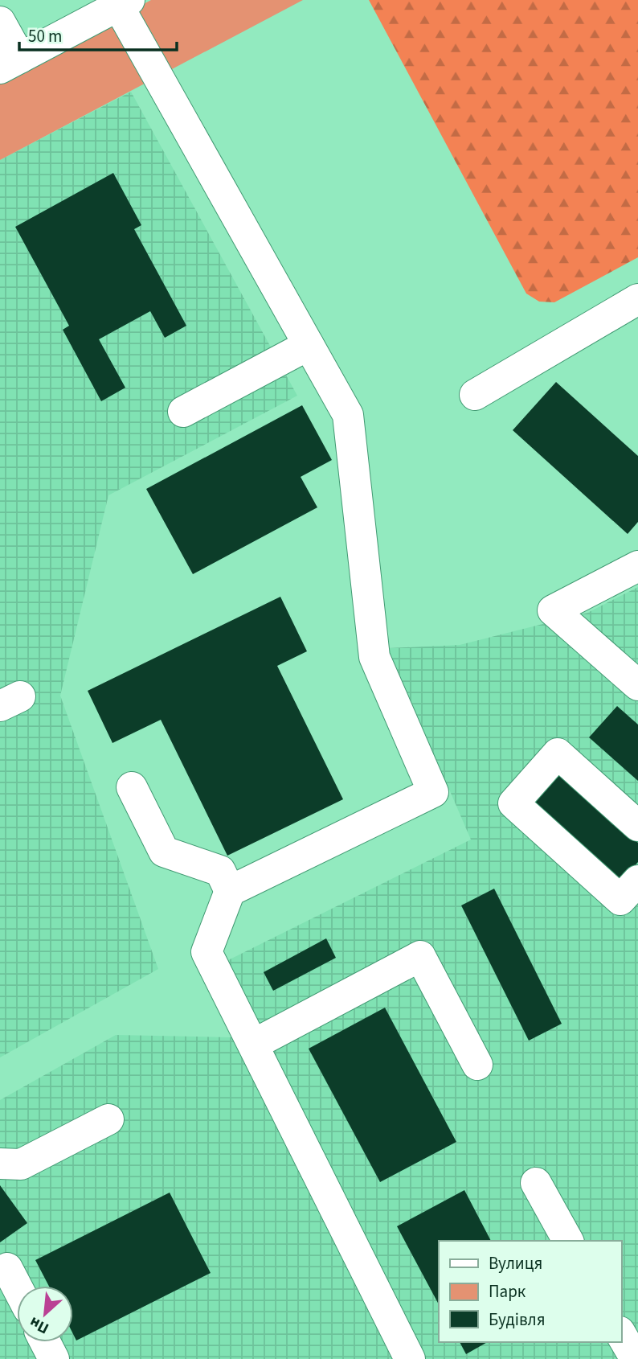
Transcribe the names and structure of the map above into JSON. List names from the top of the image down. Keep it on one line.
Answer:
{"legend":["Вулиця","Парк","Будівля"],"scale_bar":"50 m","north":"bottom left"}
